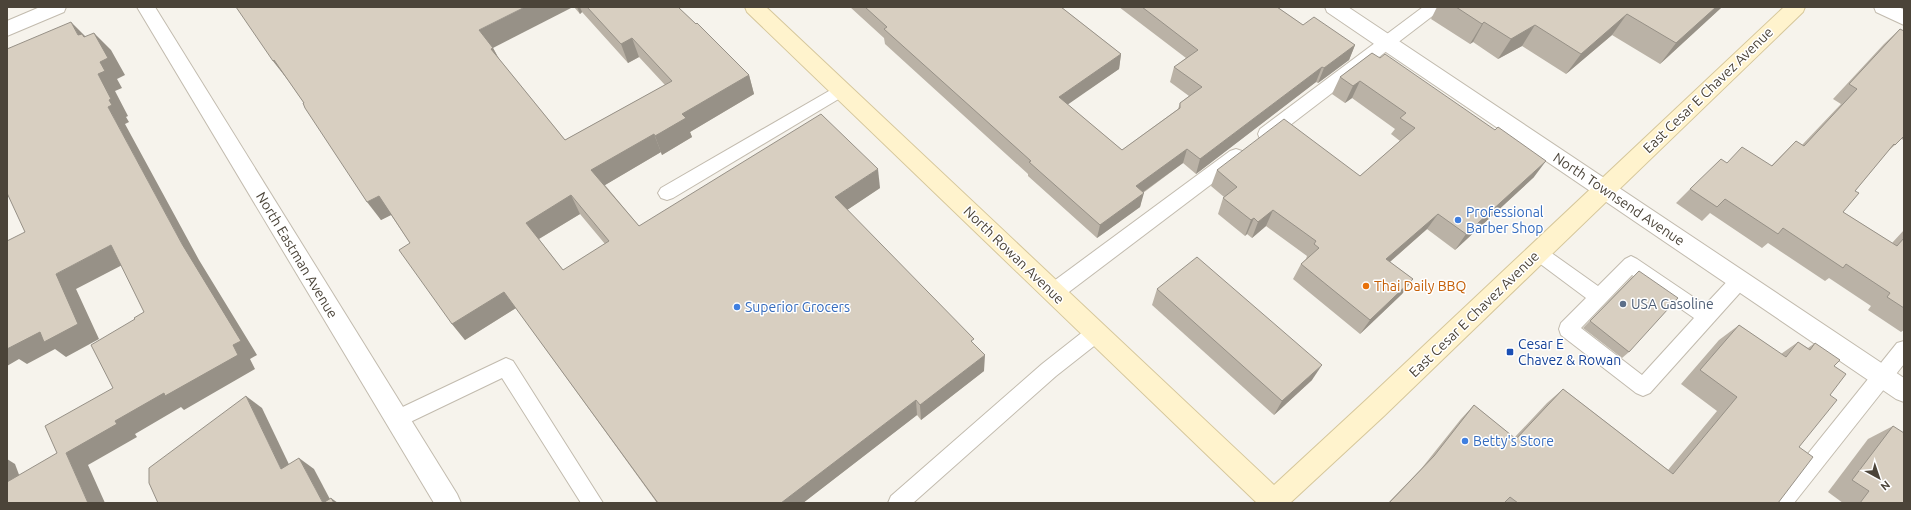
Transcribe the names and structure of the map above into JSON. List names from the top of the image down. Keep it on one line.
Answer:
{"streets":{"main road":["East Cesar E Chavez Avenue","North Rowan Avenue"],"street":["North Townsend Avenue","North Eastman Avenue"]},"crossings":[["East Cesar E Chavez Avenue","North Townsend Avenue"],["East Cesar E Chavez Avenue","North Rowan Avenue"]],"places":{"other":["Professional Barber Shop","Thai Daily BBQ","USA Gasoline","Superior Grocers","Betty's Store"],"transit":["Cesar E Chavez & Rowan"]},"north":"bottom right"}
